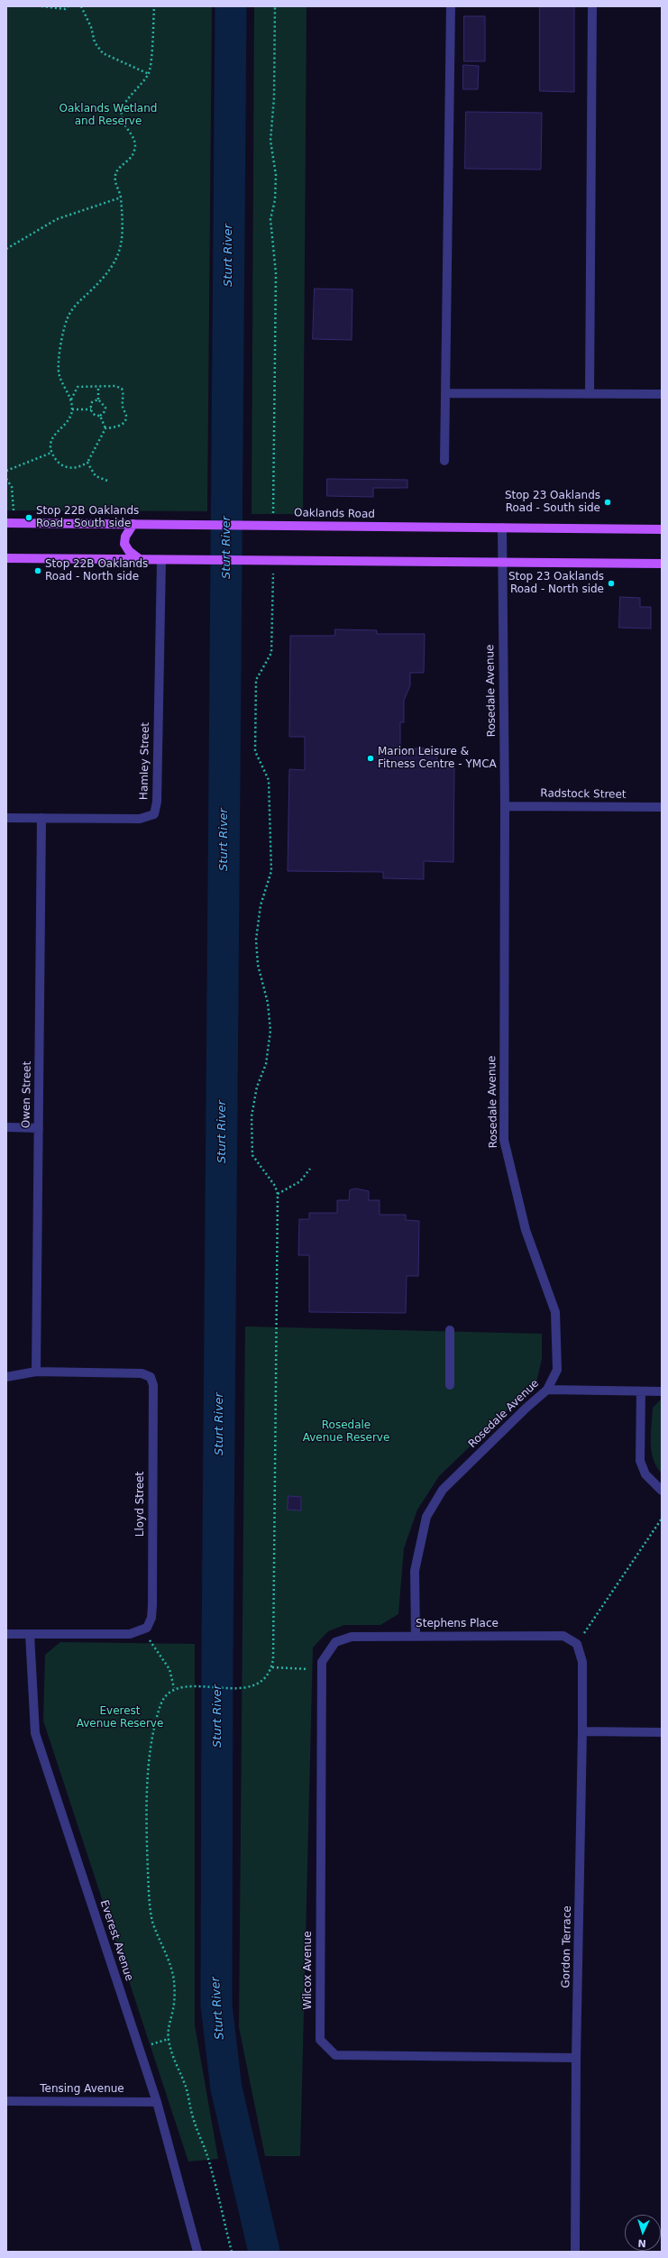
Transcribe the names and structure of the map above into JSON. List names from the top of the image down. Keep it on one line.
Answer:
{"streets":{"main road":["Oaklands Road"],"street":["Rosedale Avenue","Hamley Street","Radstock Street","Owen Street","Lloyd Street","Stephens Place","Everest Avenue","Gordon Terrace","Wilcox Avenue","Tensing Avenue"]},"crossings":[["Oaklands Road","Rosedale Avenue"],["Rosedale Avenue","Radstock Street"],["Rosedale Avenue","Stephens Place"],["Hamley Street","Owen Street"],["Owen Street","Lloyd Street"],["Stephens Place","Gordon Terrace"],["Stephens Place","Wilcox Avenue"],["Everest Avenue","Tensing Avenue"],["Gordon Terrace","Wilcox Avenue"]],"water":["Sturt River"],"parks":["Oaklands Wetland and Reserve","Rosedale Avenue Reserve","Everest Avenue Reserve"],"places":["Stop 23 Oaklands Road - South side","Stop 22B Oaklands Road - South side","Stop 22B Oaklands Road - North side","Stop 23 Oaklands Road - North side","Marion Leisure & Fitness Centre - YMCA"],"north":"bottom"}
